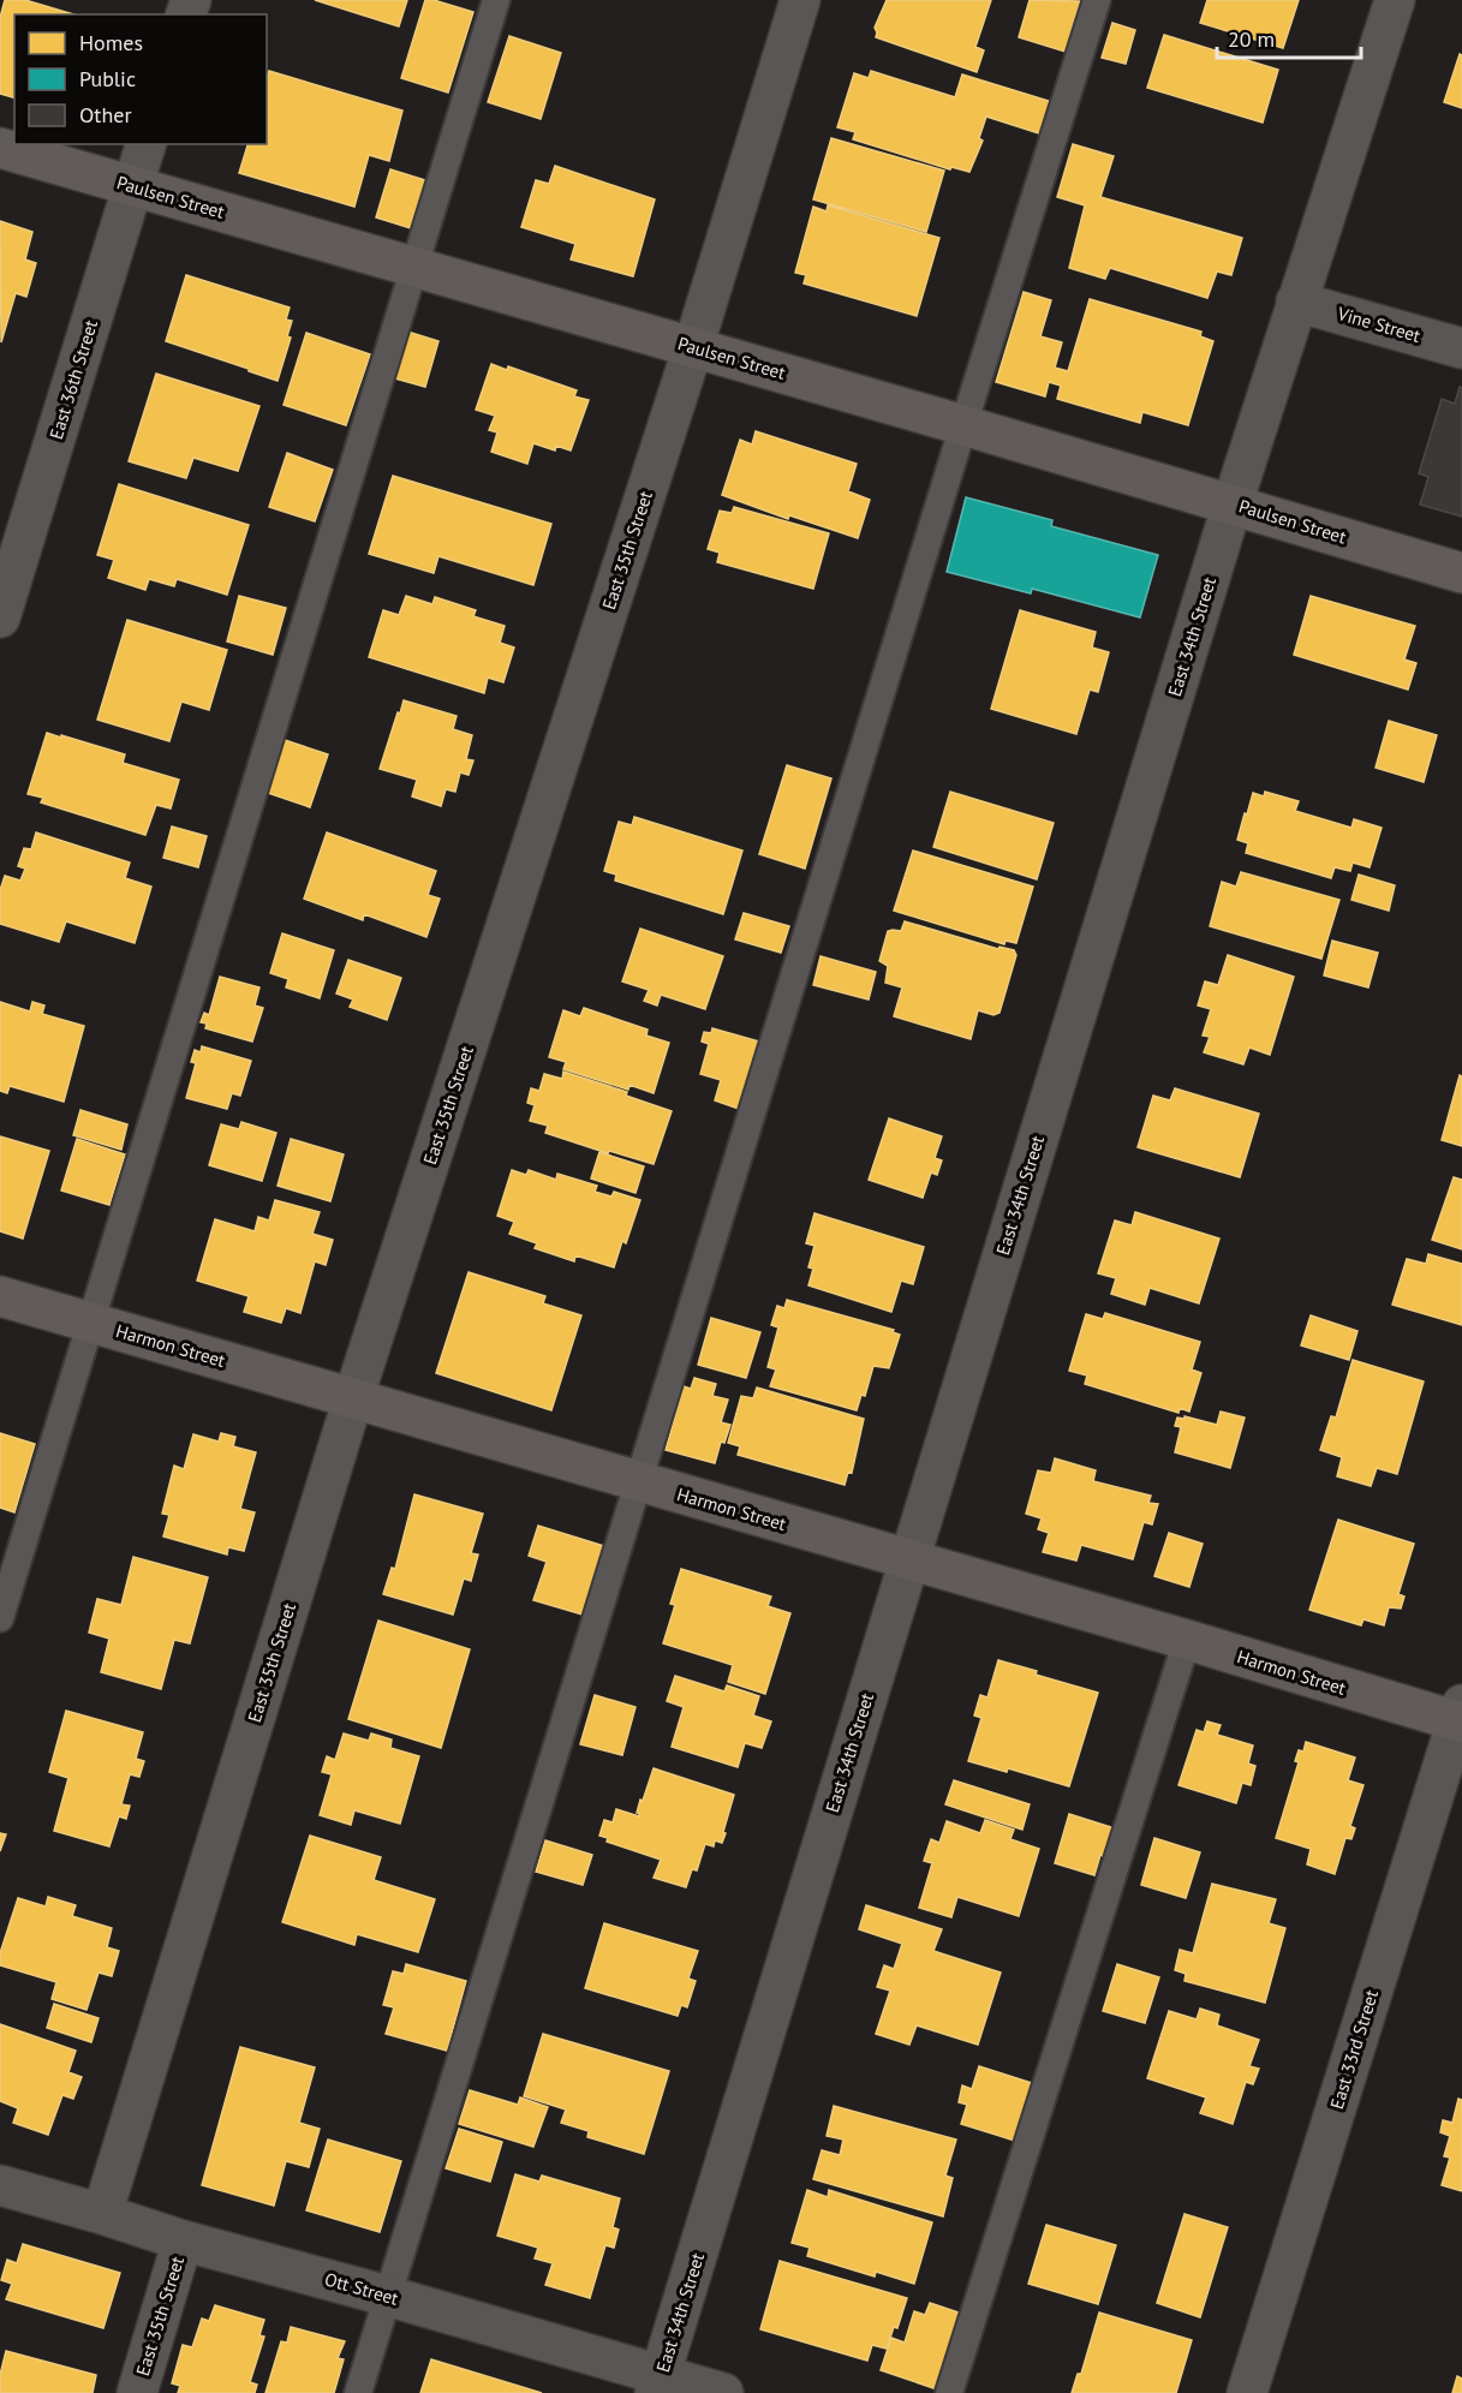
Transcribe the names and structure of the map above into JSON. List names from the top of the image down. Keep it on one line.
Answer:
{"streets":{"street":["Paulsen Street","Vine Street","East 36th Street","East 35th Street","East 34th Street","Harmon Street","East 33rd Street","Ott Street"]},"crossings":[["Paulsen Street","East 36th Street"],["Paulsen Street","East 35th Street"],["Paulsen Street","East 34th Street"],["Vine Street","East 34th Street"],["East 35th Street","Harmon Street"],["East 35th Street","Ott Street"],["East 34th Street","Harmon Street"],["East 34th Street","Ott Street"],["Harmon Street","East 33rd Street"]],"legend":["Homes","Public","Other"],"scale_bar":"20 m"}
